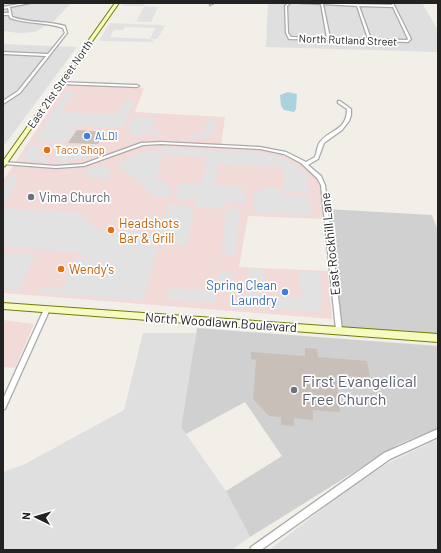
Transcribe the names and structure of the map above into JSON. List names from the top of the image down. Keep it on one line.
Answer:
{"streets":{"main road":["East 21st Street North","North Woodlawn Boulevard"],"street":["North Rutland Street","East Rockhill Lane"]},"crossings":[["East 21st Street North","East Rockhill Lane"],["East Rockhill Lane","North Woodlawn Boulevard"]],"places":["ALDI","Taco Shop","Vima Church","Headshots Bar & Grill","Wendy's","Spring Clean Laundry","First Evangelical Free Church"],"north":"left"}
